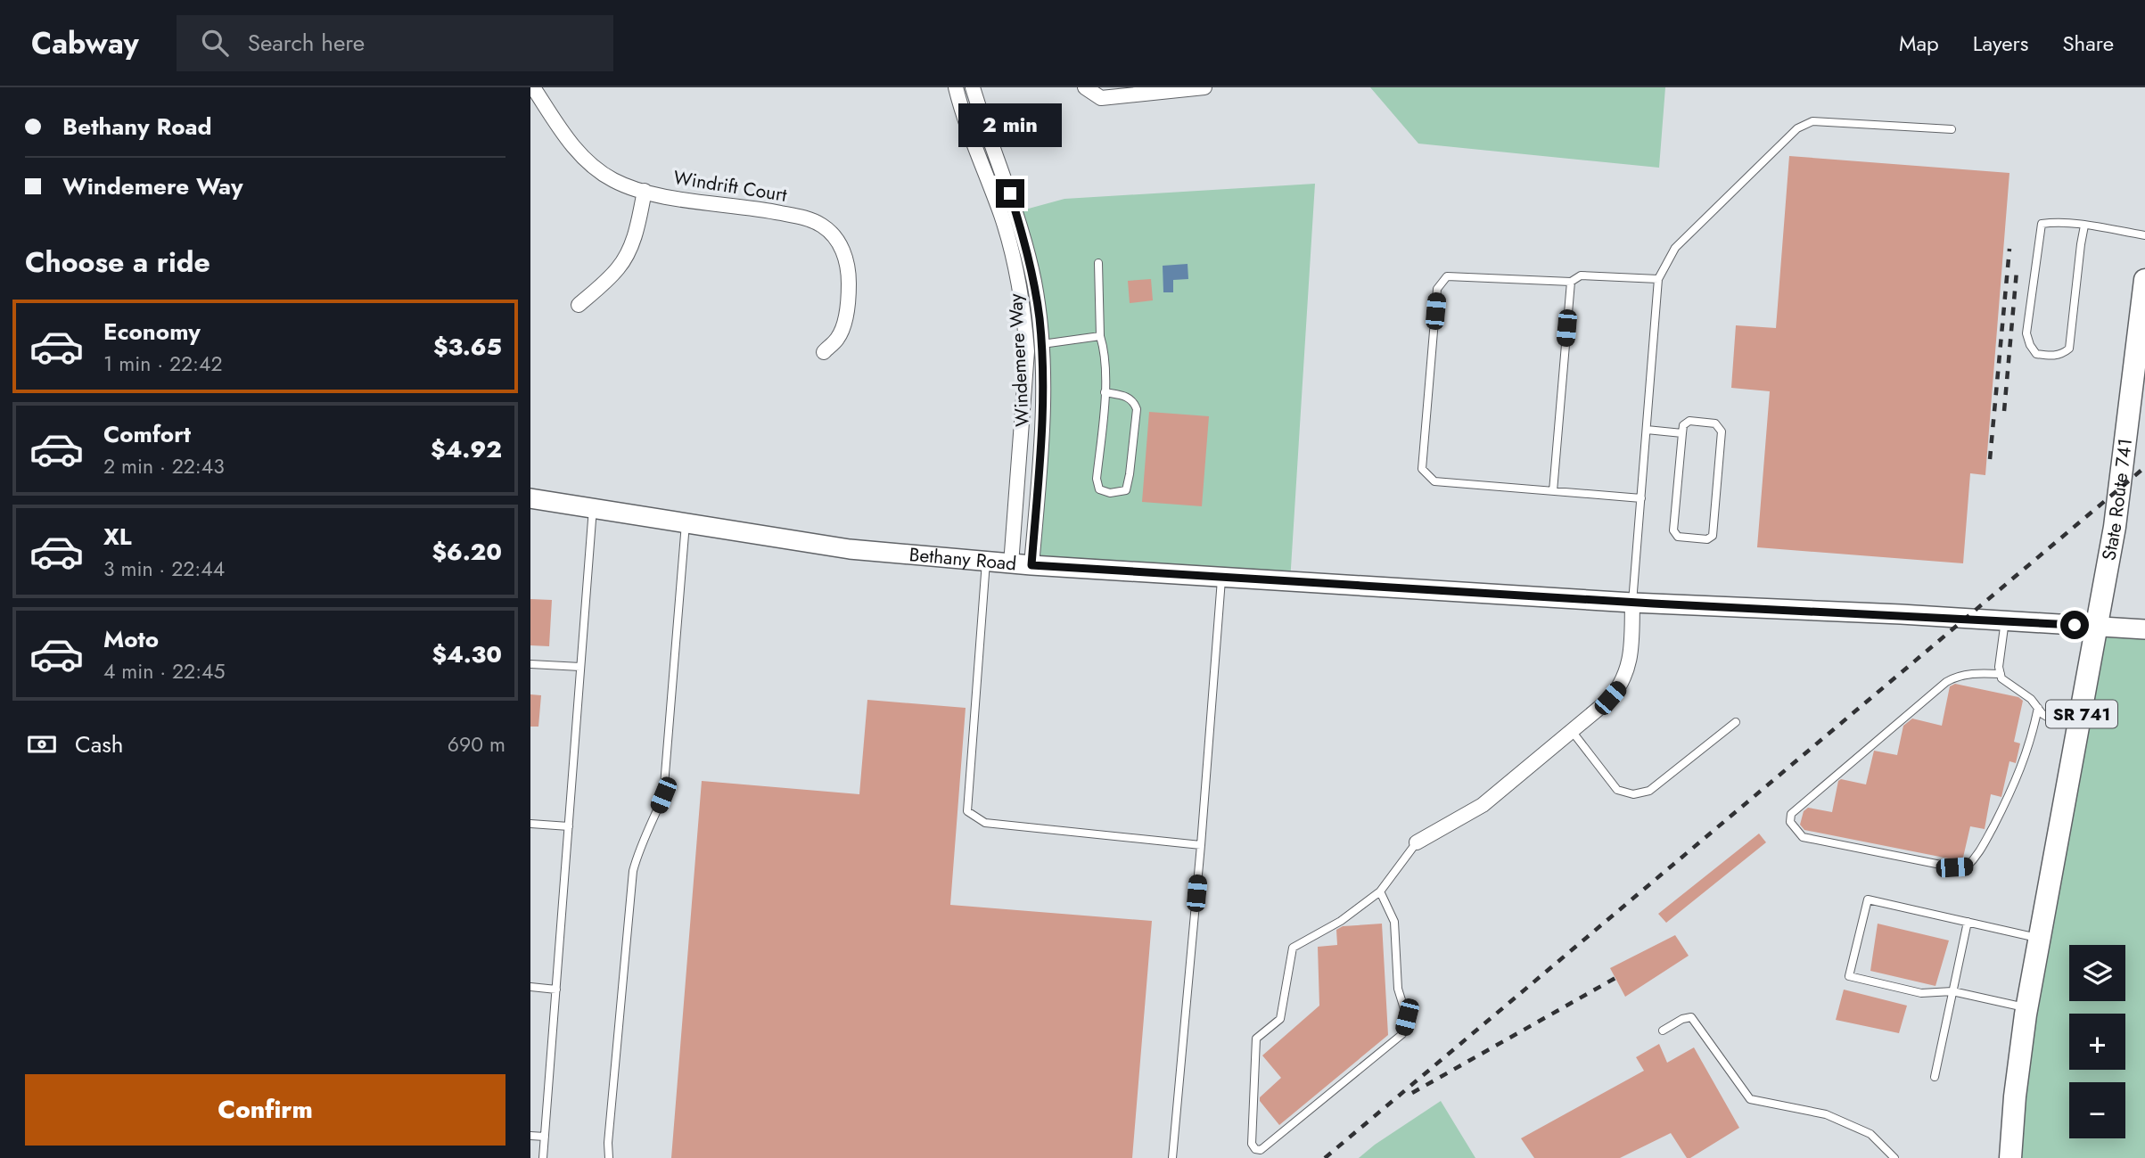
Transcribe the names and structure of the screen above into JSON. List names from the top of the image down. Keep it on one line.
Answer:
{"streets":{"main road":["State Route 741","Bethany Road","SR 741"],"street":["Windrift Court","Windemere Way"]},"crossings":[["Windemere Way","Bethany Road"],["State Route 741","Bethany Road"],["State Route 741","SR 741"],["Bethany Road","SR 741"]],"page":{"header":"Cabway","search":"Search here","nav":["Map","Layers","Share"],"banner":["Bethany Road","Windemere Way"],"bubble":"2 min","heading":"Choose a ride","list":[{"name":"Economy","note":"1 min · 22:42","value":"$3.65"},{"name":"Comfort","note":"2 min · 22:43","value":"$4.92"},{"name":"XL","note":"3 min · 22:44","value":"$6.20"},{"name":"Moto","note":"4 min · 22:45","value":"$4.30"}],"pay":["Cash","690 m"],"map_buttons":["+","−"],"buttons":"Confirm"}}
